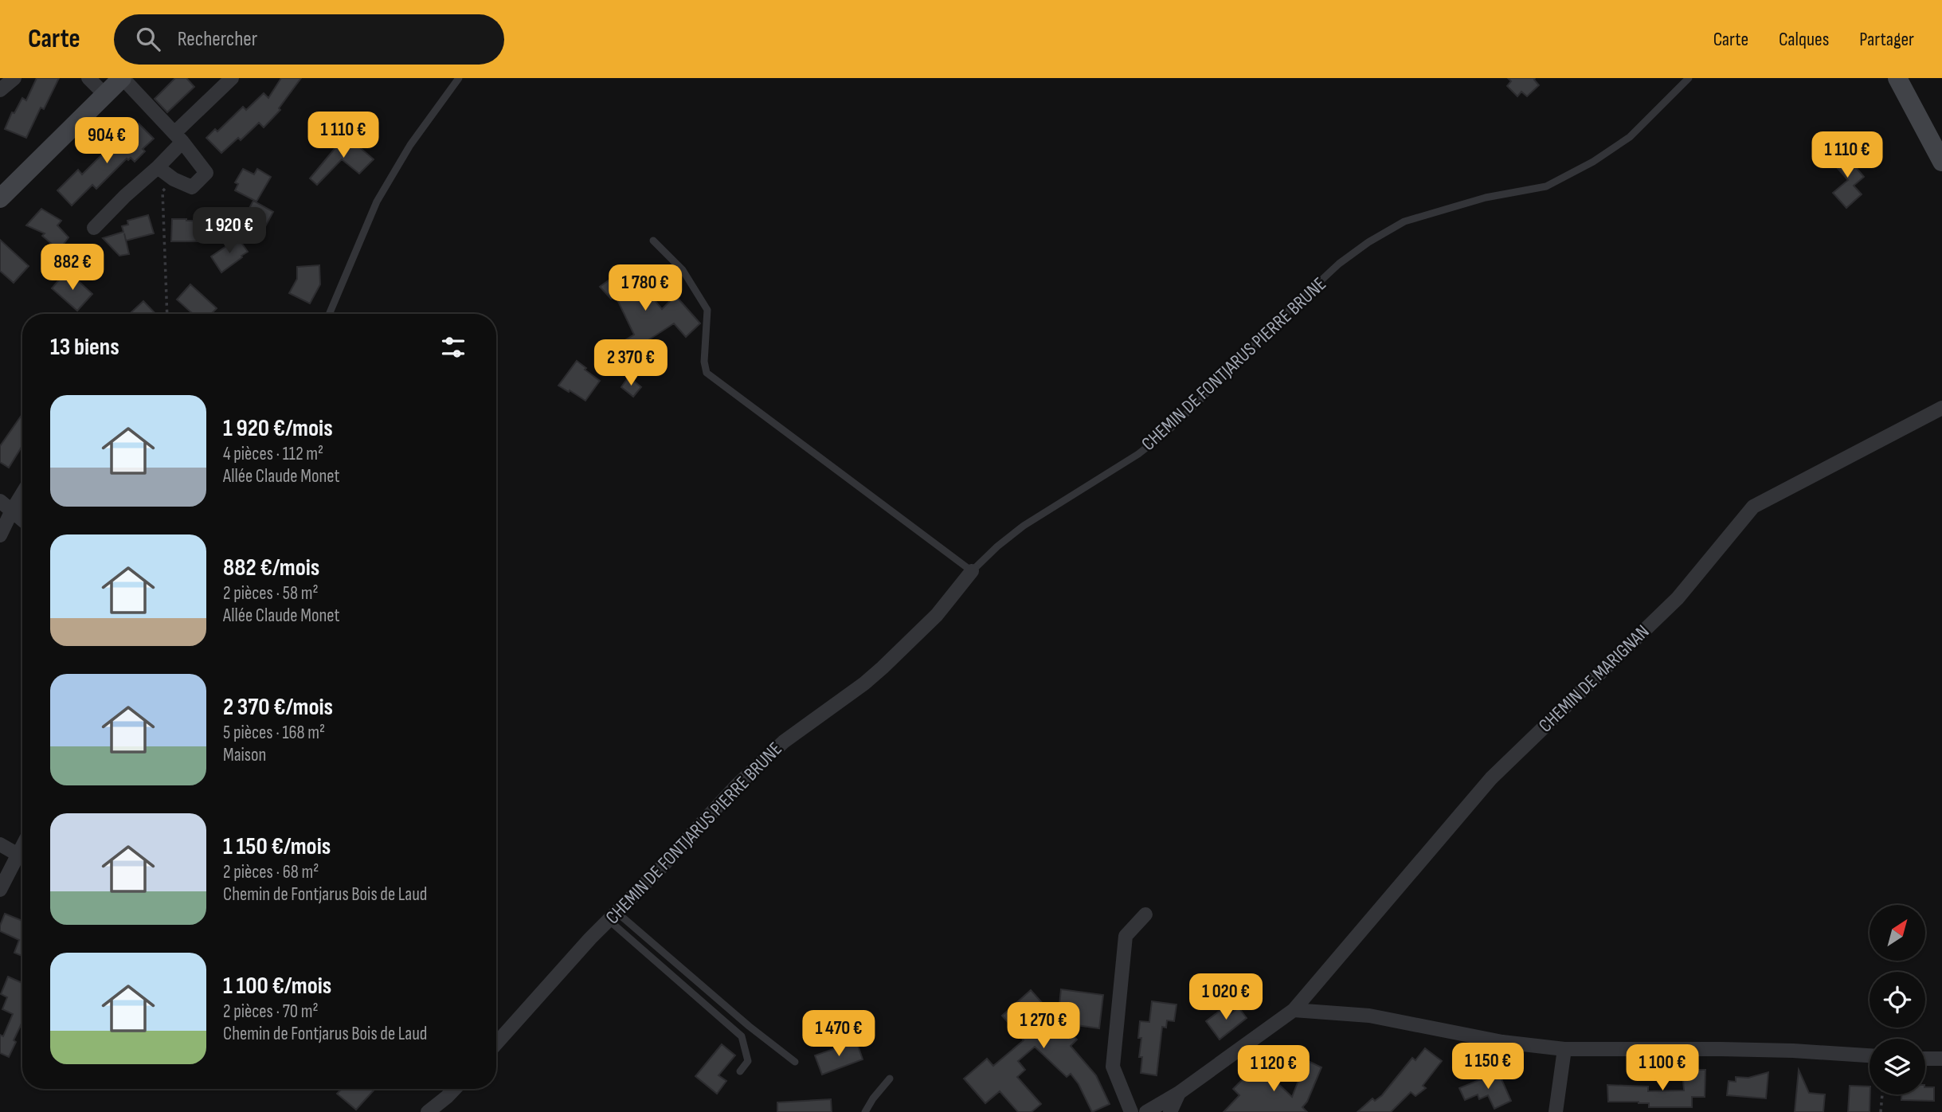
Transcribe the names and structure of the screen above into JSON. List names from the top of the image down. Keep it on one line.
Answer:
{"streets":{"street":["CHEMIN DE FONTJARUS PIERRE BRUNE","CHEMIN DE MARIGNAN"]},"north":"top right","page":{"header":"Carte","search":"Rechercher","nav":["Carte","Calques","Partager"],"price":["1 110 €","904 €","1 110 €","1 920 €","882 €","1 780 €","2 370 €","1 020 €","1 270 €","1 470 €","1 150 €","1 100 €","1 120 €"],"heading":"13 biens","list":[{"name":"1 920 €/mois","note":"4 pièces · 112 m² · Allée Claude Monet"},{"name":"882 €/mois","note":"2 pièces · 58 m² · Allée Claude Monet"},{"name":"2 370 €/mois","note":"5 pièces · 168 m² · Maison"},{"name":"1 150 €/mois","note":"2 pièces · 68 m² · Chemin de Fontjarus Bois de Laud"},{"name":"1 100 €/mois","note":"2 pièces · 70 m² · Chemin de Fontjarus Bois de Laud"}]}}
